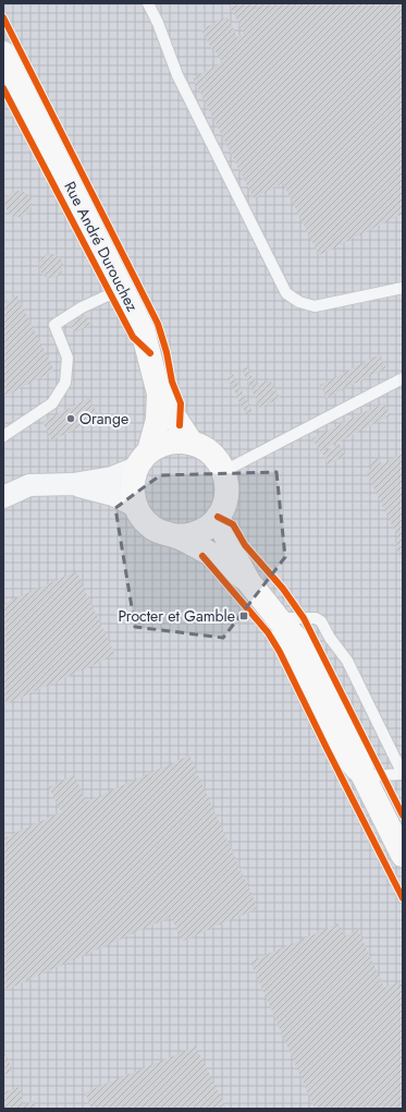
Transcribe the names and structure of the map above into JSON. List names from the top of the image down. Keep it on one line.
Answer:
{"streets":{"main road":["Rue André Durouchez"]},"places":{"other":["Orange"],"transit":["Procter et Gamble"]}}
